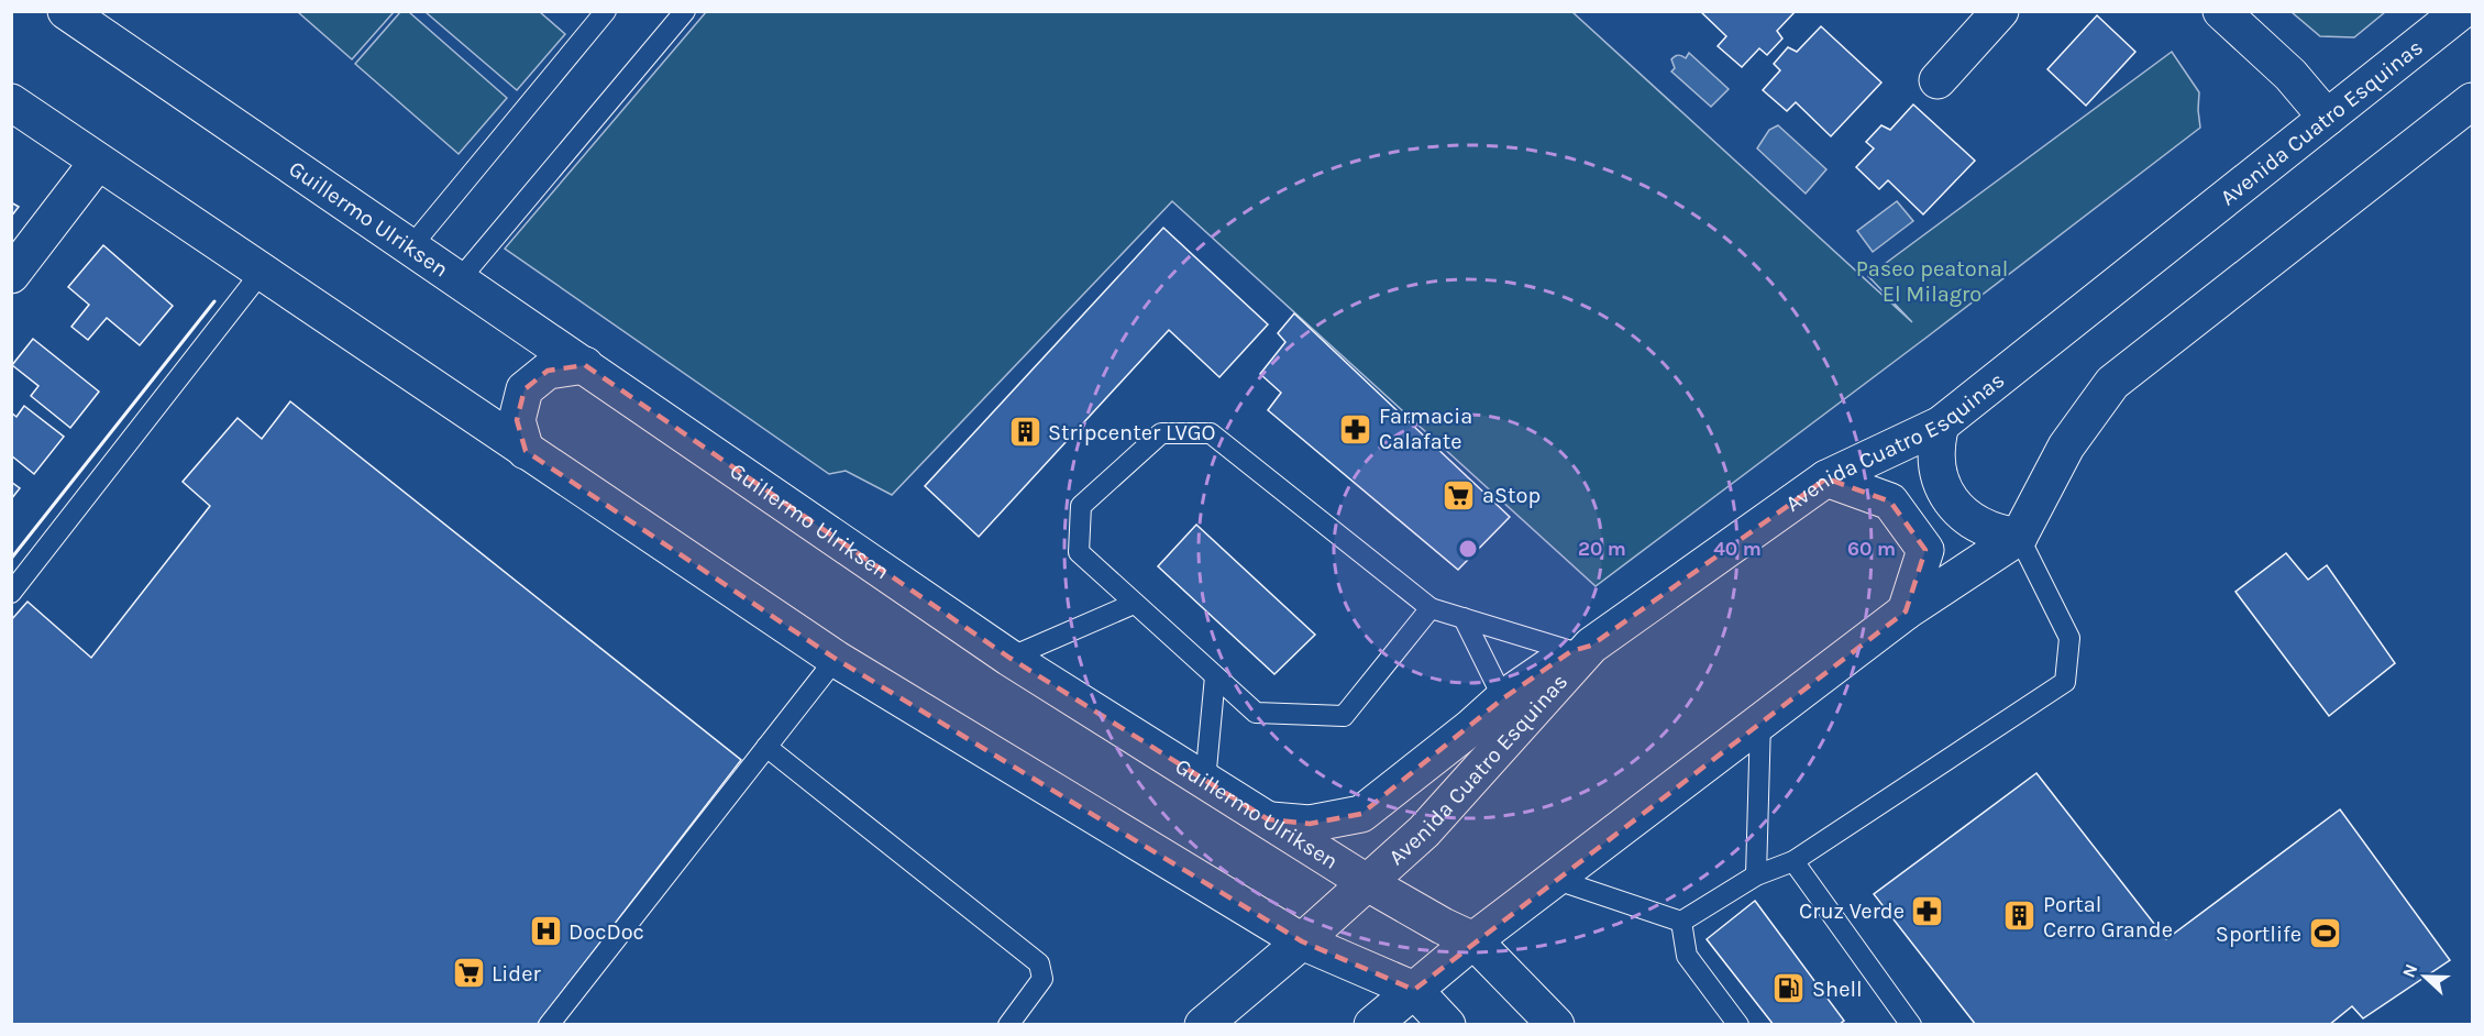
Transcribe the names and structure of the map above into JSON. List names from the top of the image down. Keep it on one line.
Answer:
{"streets":{"main road":["Avenida Cuatro Esquinas","Guillermo Ulriksen"]},"crossings":[["Avenida Cuatro Esquinas","Guillermo Ulriksen"]],"parks":["Paseo peatonal El Milagro"],"places":{"pharmacy":["Farmacia Calafate","Cruz Verde"],"building":["Stripcenter LVGO","Portal Cerro Grande"],"supermarket":["aStop","Lider"],"hospital":["DocDoc"],"sports":["Sportlife"],"fuel station":["Shell"]},"north":"left","rings":["20 m","40 m","60 m"]}
